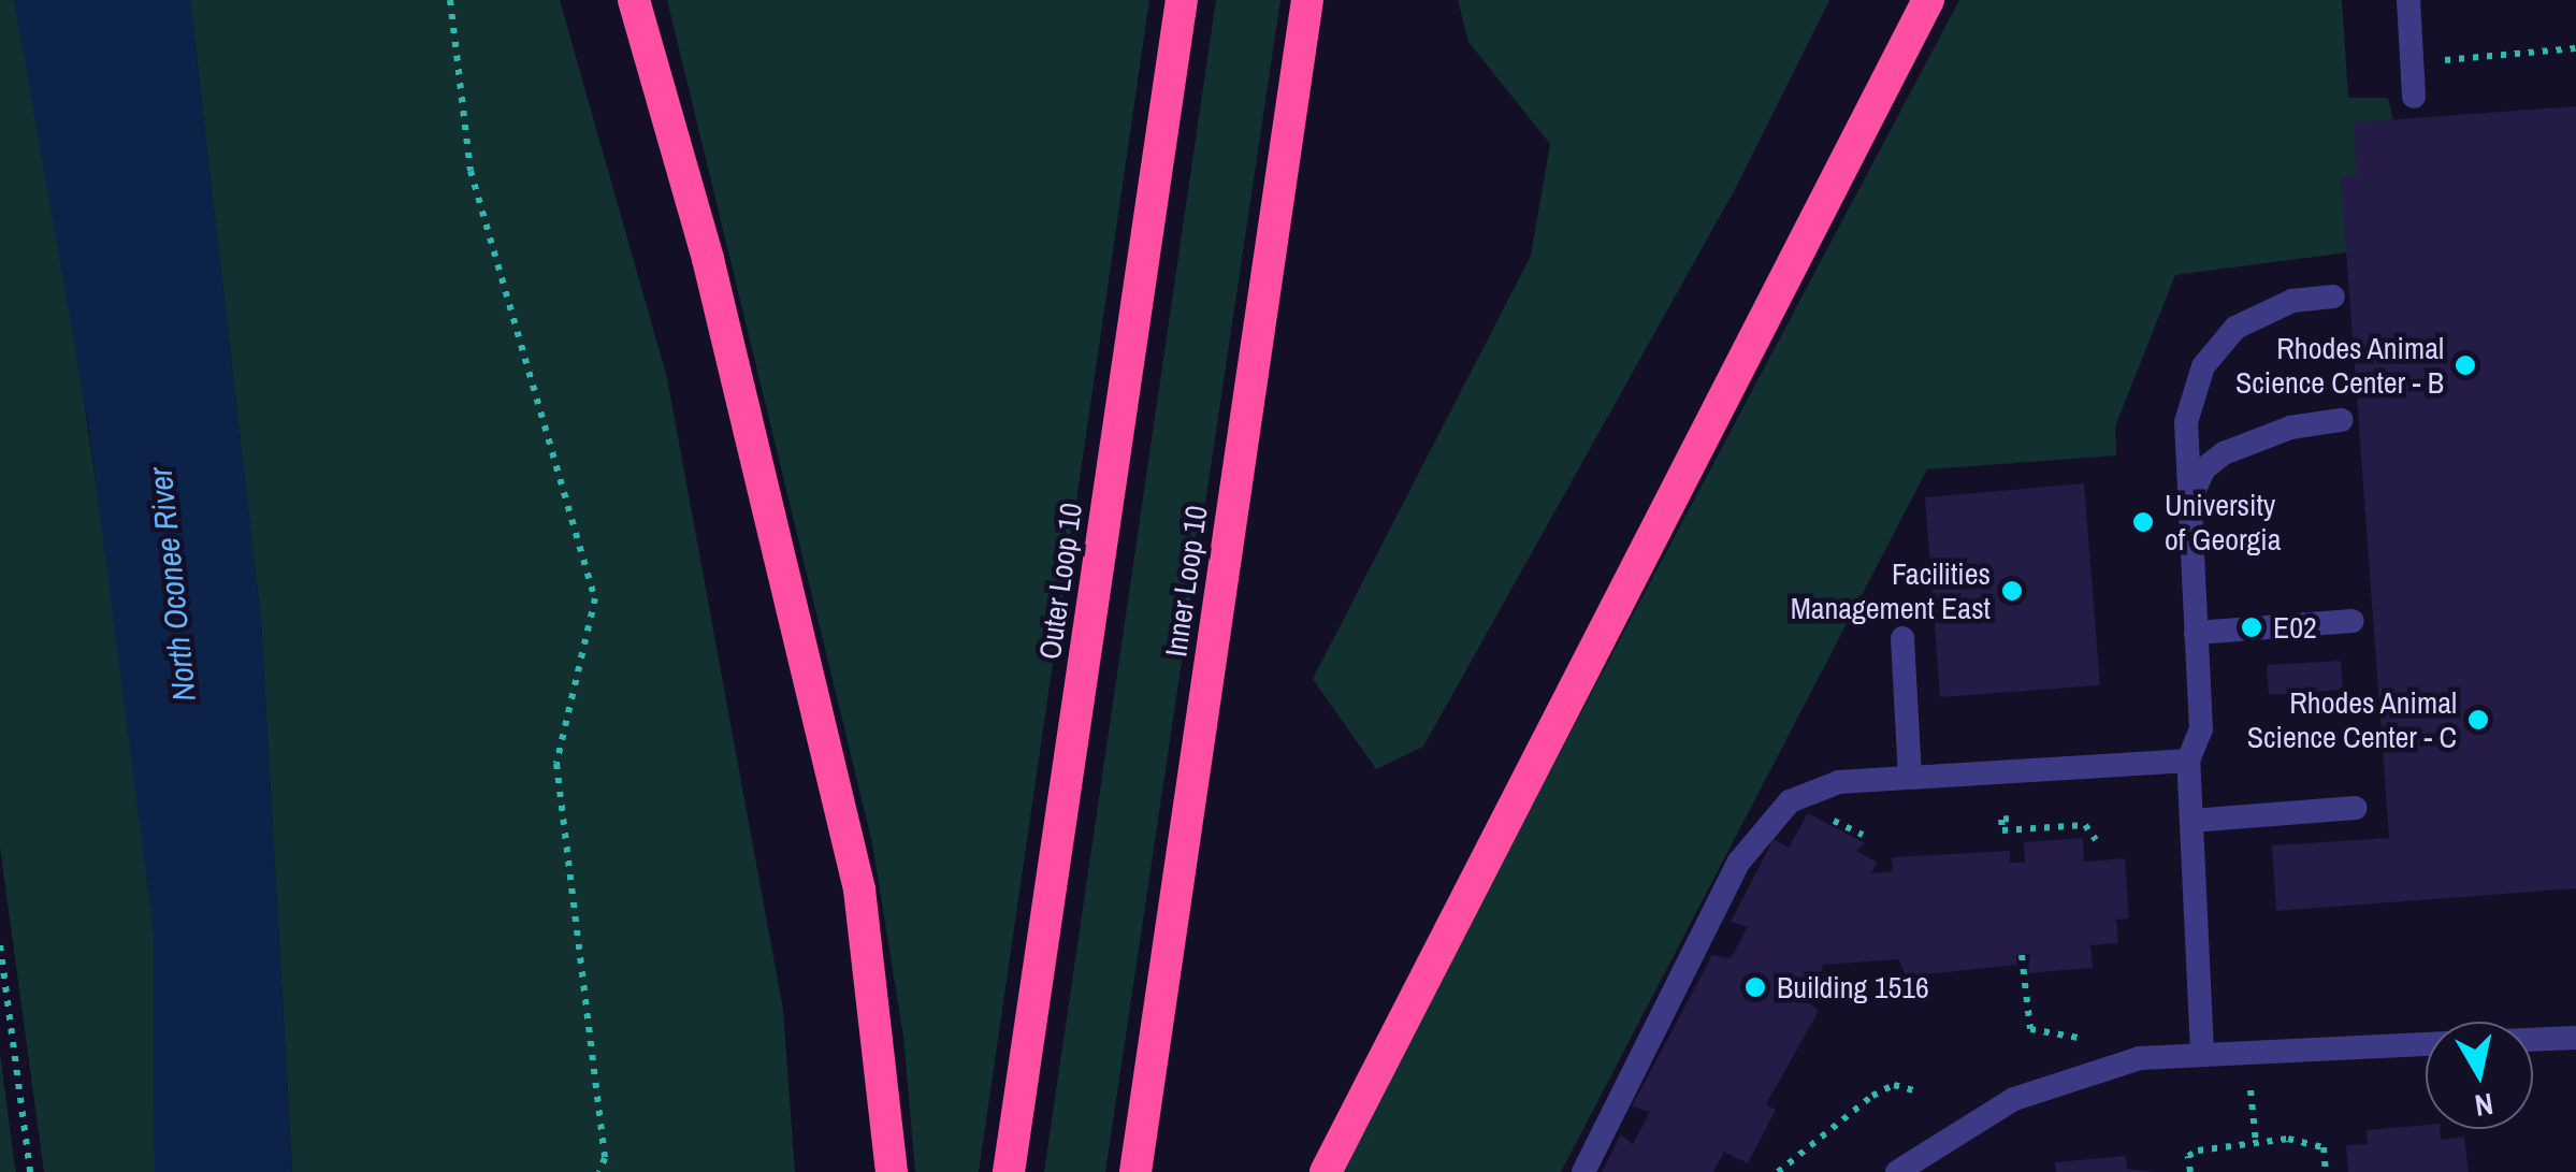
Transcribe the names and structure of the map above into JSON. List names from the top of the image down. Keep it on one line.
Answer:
{"streets":{"highway":["Outer Loop 10","Inner Loop 10"]},"water":["North Oconee River"],"places":["Rhodes Animal Science Center - B","University of Georgia","Facilities Management East","E02","Rhodes Animal Science Center - C","Building 1516"],"north":"bottom"}
